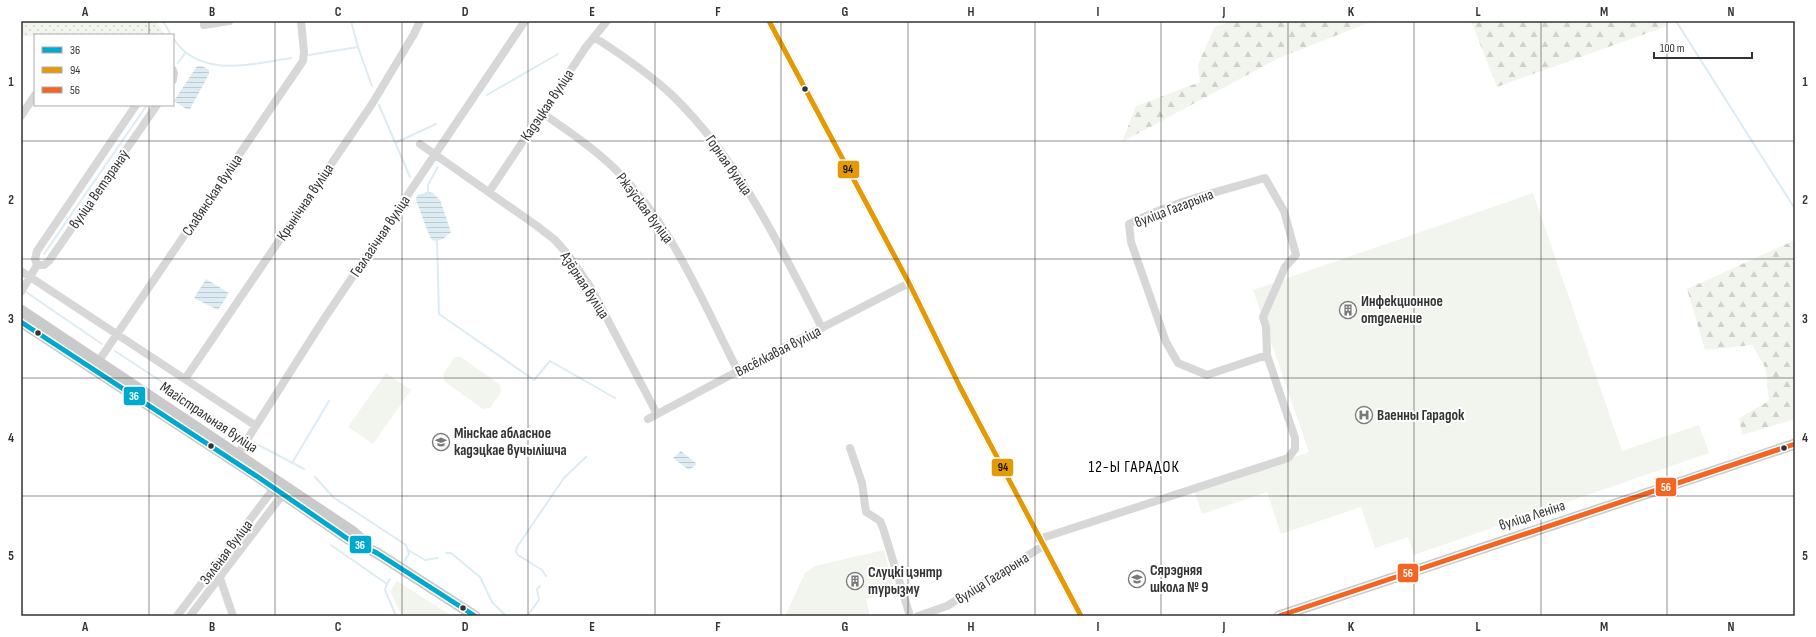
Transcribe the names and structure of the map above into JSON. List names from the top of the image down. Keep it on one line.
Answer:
{"streets":{"main road":["Магістральная вуліца","вуліца Леніна"],"street":["Кадэцкая вуліца","Горная вуліца","вуліца Ветэранаў","Славянская вуліца","Крынічная вуліца","Ржэўская вуліца","вуліца Гагарына","Геалагічная вуліца","Азёрная вуліца","Вясёлкавая вуліца","Зялёная вуліца"]},"crossings":[["Кадэцкая вуліца","Горная вуліца"],["Кадэцкая вуліца","Ржэўская вуліца"],["Кадэцкая вуліца","Азёрная вуліца"],["Горная вуліца","Вясёлкавая вуліца"],["Славянская вуліца","Магістральная вуліца"],["Ржэўская вуліца","Вясёлкавая вуліца"],["вуліца Гагарына","Вясёлкавая вуліца"],["Геалагічная вуліца","Азёрная вуліца"],["Геалагічная вуліца","Магістральная вуліца"],["Азёрная вуліца","Вясёлкавая вуліца"],["Магістральная вуліца","Зялёная вуліца"]],"districts":["12-Ы ГАРАДОК"],"places":{"building":["Инфекционное отделение","Слуцкі цэнтр турызму"],"hospital":["Ваенны Гарадок"],"school or university":["Мінскае абласное кадэцкае вучылішча","Сярэдняя школа № 9"]},"lines":["transit line 94","transit line 36","transit line 56"],"legend":["36","94","56"],"scale_bar":"100 m","grid":{"columns":["A","B","C","D","E","F","G","H","I","J","K","L","M","N"],"rows":["1","2","3","4","5"]}}
